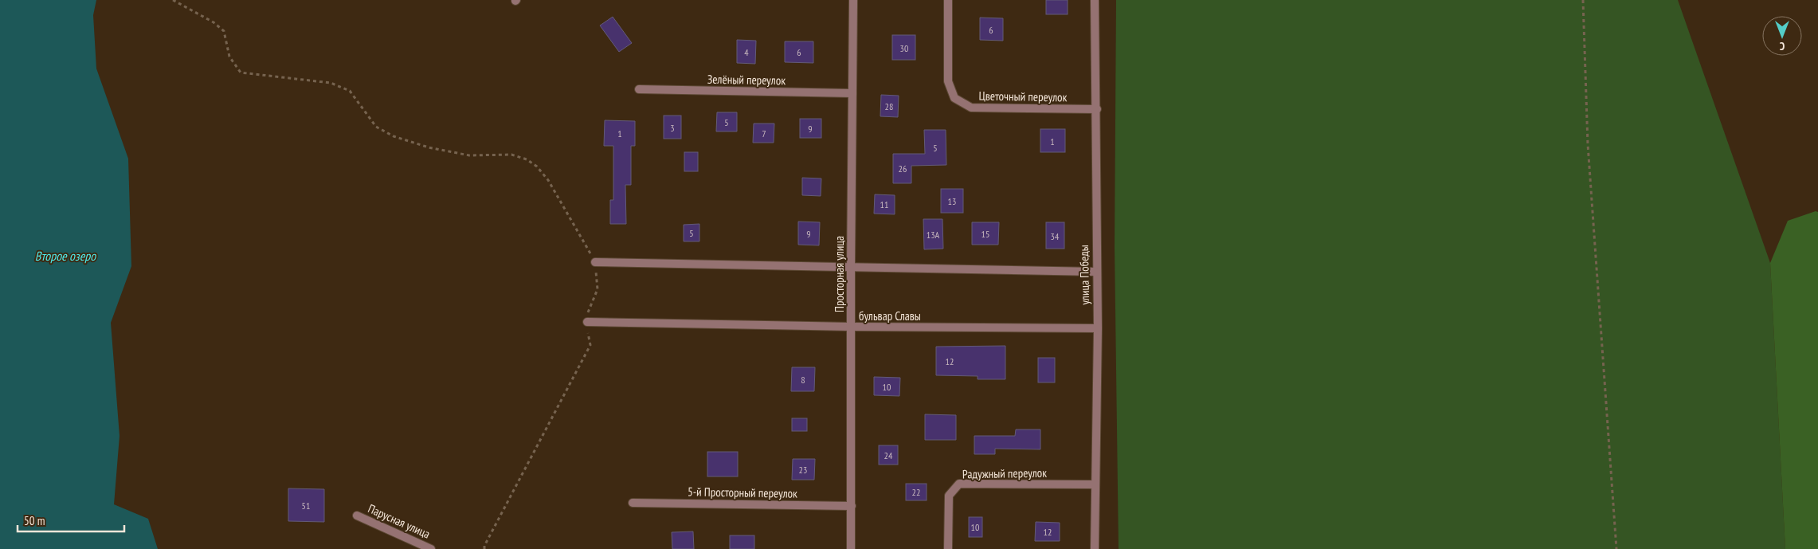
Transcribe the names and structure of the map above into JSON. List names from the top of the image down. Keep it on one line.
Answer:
{"streets":{"street":["Зелёный переулок","Цветочный переулок","Просторная улица","улица Победы","бульвар Славы","Радужный переулок","5-й Просторный переулок","Парусная улица"]},"crossings":[["Зелёный переулок","Просторная улица"],["Цветочный переулок","улица Победы"],["Просторная улица","бульвар Славы"],["Просторная улица","5-й Просторный переулок"],["улица Победы","бульвар Славы"],["улица Победы","Радужный переулок"]],"water":["Второе озеро"],"house_numbers":["6","30","4","6","28","5","3","9","1","7","1","5","26","13","11","5","9","15","13А","34","12","8","10","24","23","22","51","10","12"],"scale_bar":"50 m","north":"bottom"}
